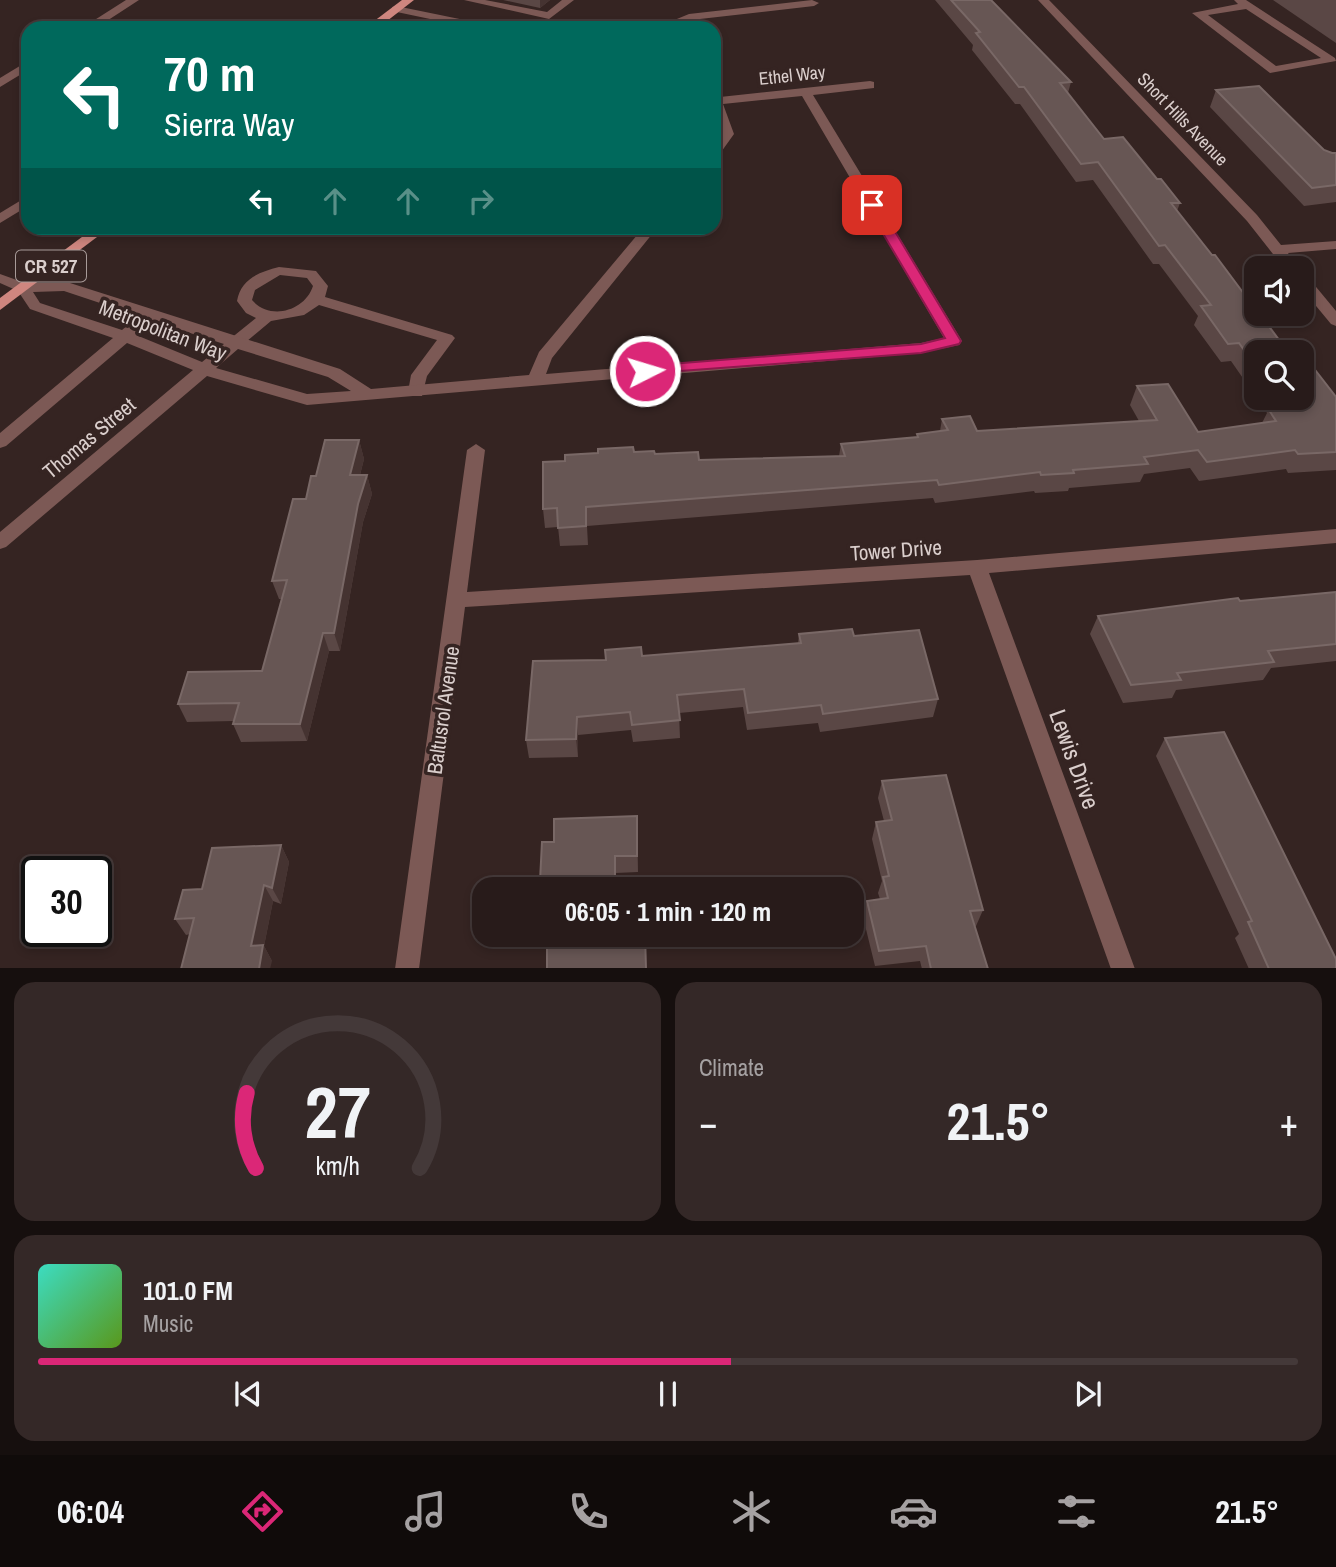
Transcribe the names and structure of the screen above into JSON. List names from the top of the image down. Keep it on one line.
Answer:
{"streets":{"main road":["CR 527"],"street":["Ethel Way","Short Hills Avenue","Metropolitan Way","Thomas Street","Tower Drive","Baltusrol Avenue","Lewis Drive"]},"crossings":[["Ethel Way","Metropolitan Way"],["CR 527","Metropolitan Way"],["Metropolitan Way","Thomas Street"],["Tower Drive","Baltusrol Avenue"],["Tower Drive","Lewis Drive"]],"page":{"turn":["70 m","Sierra Way"],"limit":"30","trip":"06:05 · 1 min · 120 m","tile":"Climate","heat":["−","21.5°","+"],"song":["101.0 FM","Music"],"tabs":["06:04","21.5°"],"gauge":["27","km/h"]}}
